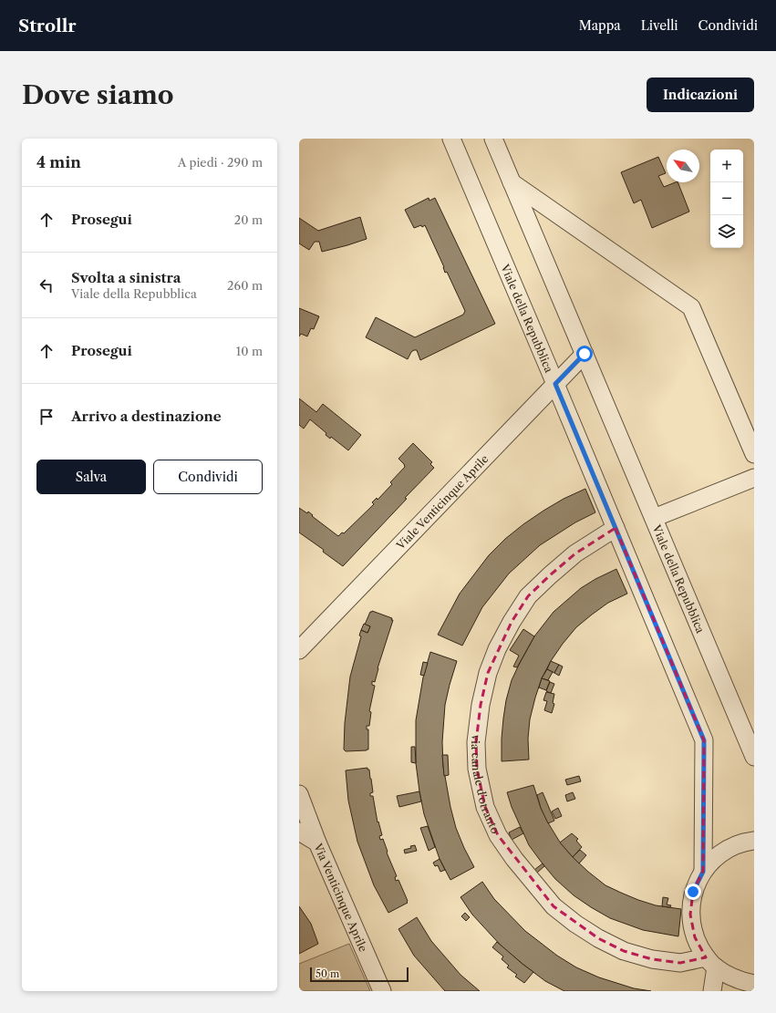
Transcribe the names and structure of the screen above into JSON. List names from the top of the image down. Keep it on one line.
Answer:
{"streets":{"street":["Viale della Repubblica","Viale Venticinque Aprile","via canale d'otranto","Via Venticinque Aprile"]},"crossings":[["Viale della Repubblica","Viale Venticinque Aprile"],["Viale della Repubblica","via canale d'otranto"]],"scale_bar":"50 m","north":"top left","page":{"header":"Strollr","nav":["Mappa","Livelli","Condividi"],"buttons":["Indicazioni",["Salva","Condividi"]],"title":"Dove siamo","heading":["4 min","A piedi · 290 m"],"map_buttons":["+","−"],"list":[["Prosegui","20 m"],["Svolta a sinistra","Viale della Repubblica","260 m"],["Prosegui","10 m"],"Arrivo a destinazione"],"scale":"50 m"}}
